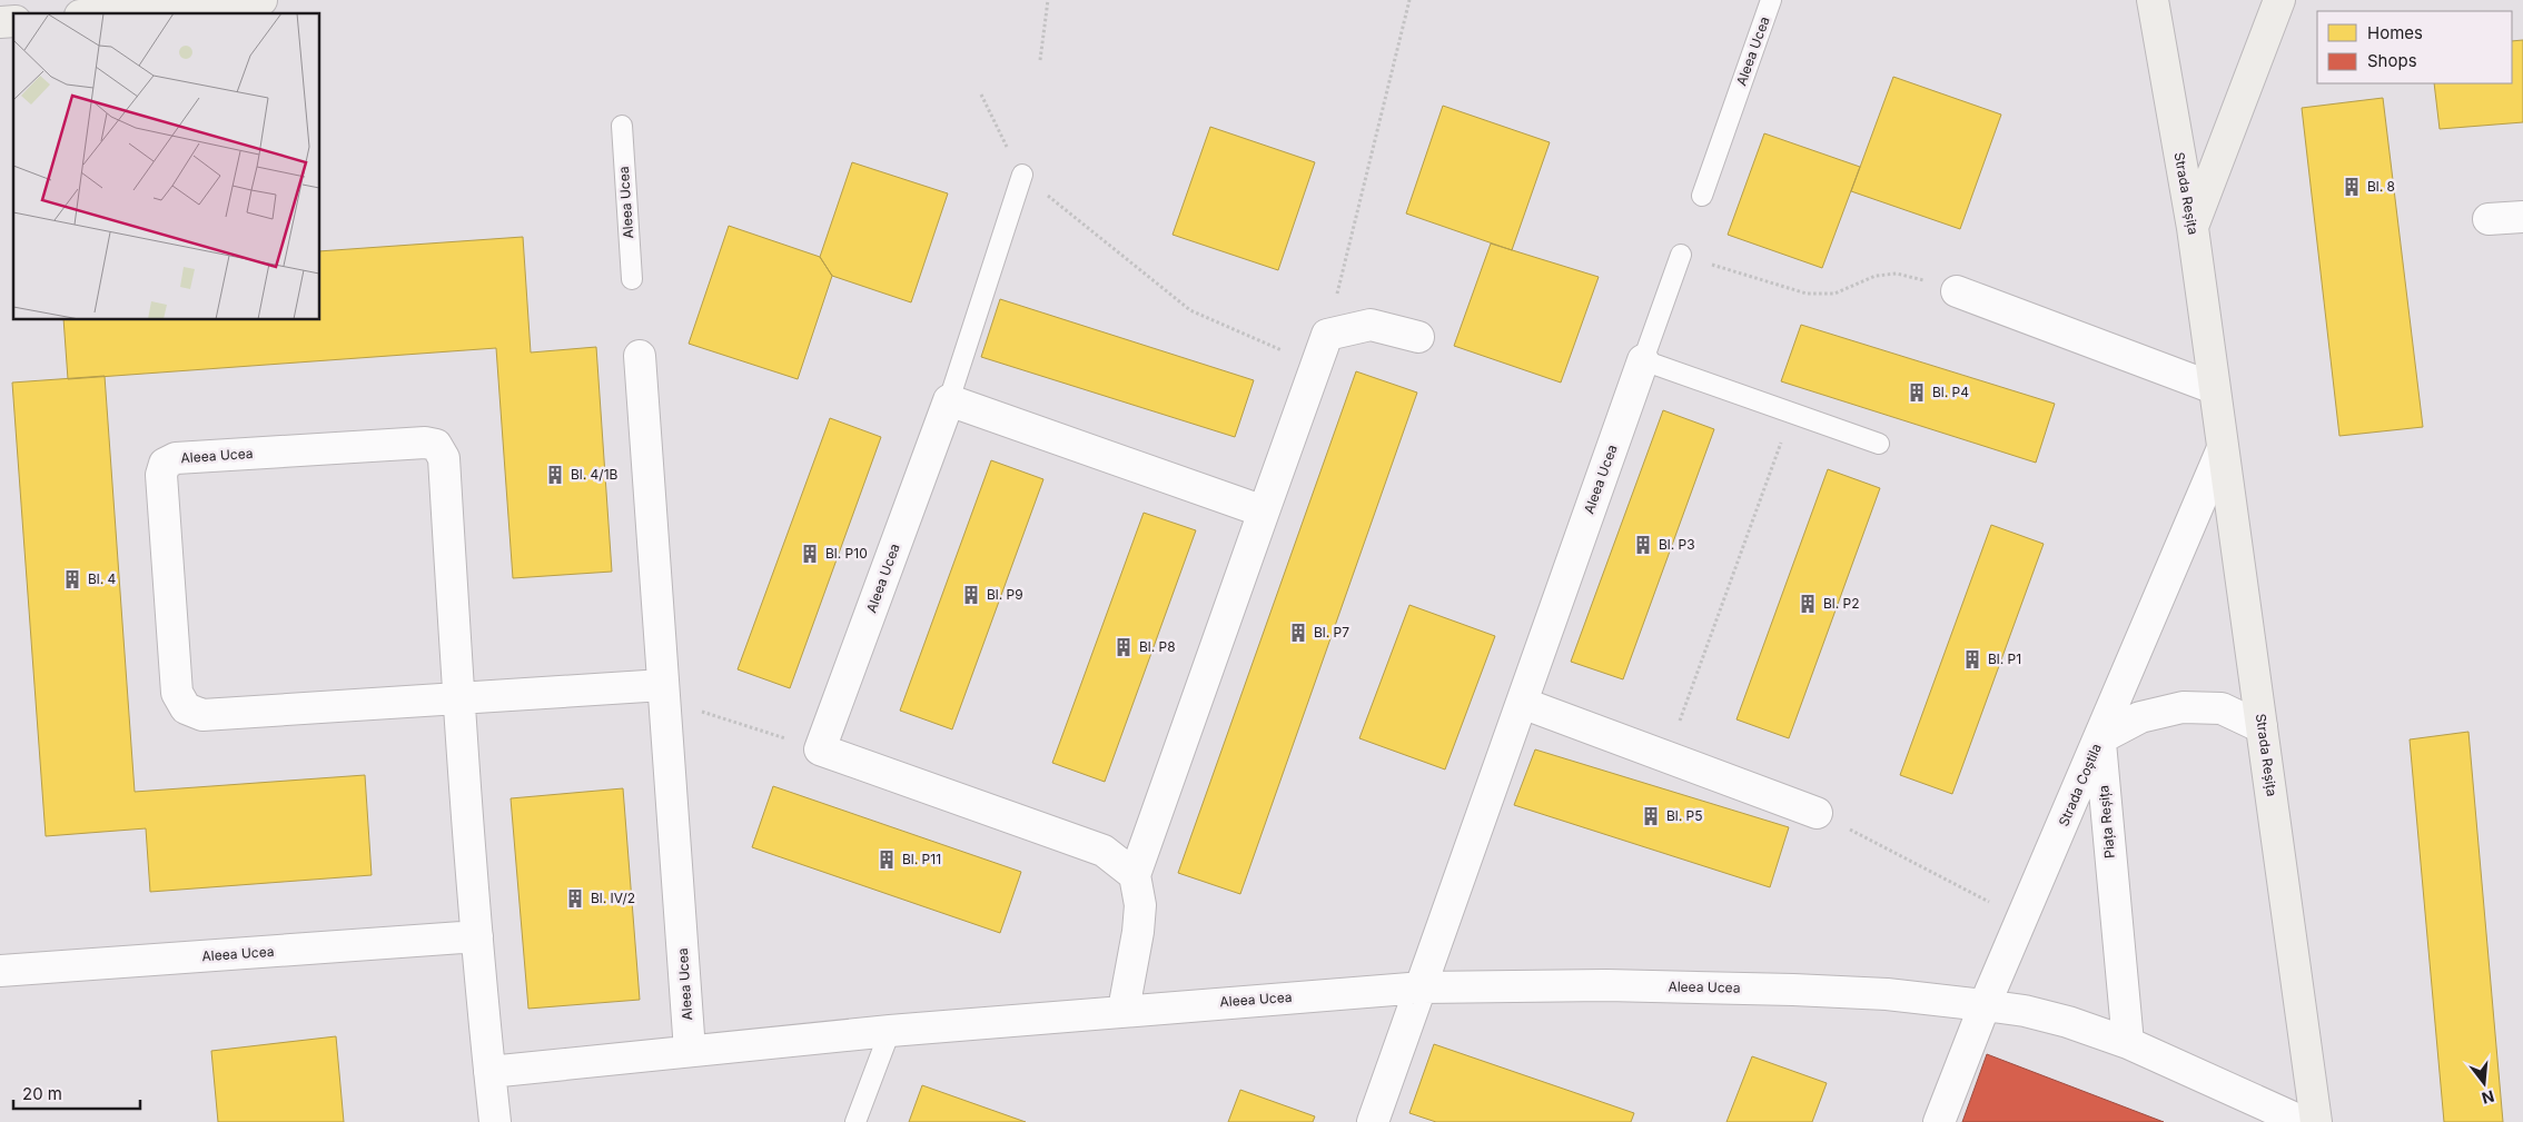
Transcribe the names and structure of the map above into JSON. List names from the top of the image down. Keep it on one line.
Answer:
{"streets":{"street":["Aleea Ucea","Strada Reșița","Strada Coștila","Piața Reșița"]},"crossings":[["Aleea Ucea","Strada Coștila"],["Strada Reșița","Strada Coștila"],["Strada Coștila","Piața Reșița"]],"places":{"building":["Bl. 8","Bl. P4","Bl. 4/1B","Bl. P3","Bl. P10","Bl. 4","Bl. P9","Bl. P2","Bl. P7","Bl. P8","Bl. P1","Bl. P5","Bl. P11","Bl. IV/2"]},"legend":["Homes","Shops"],"scale_bar":"20 m","north":"bottom"}
